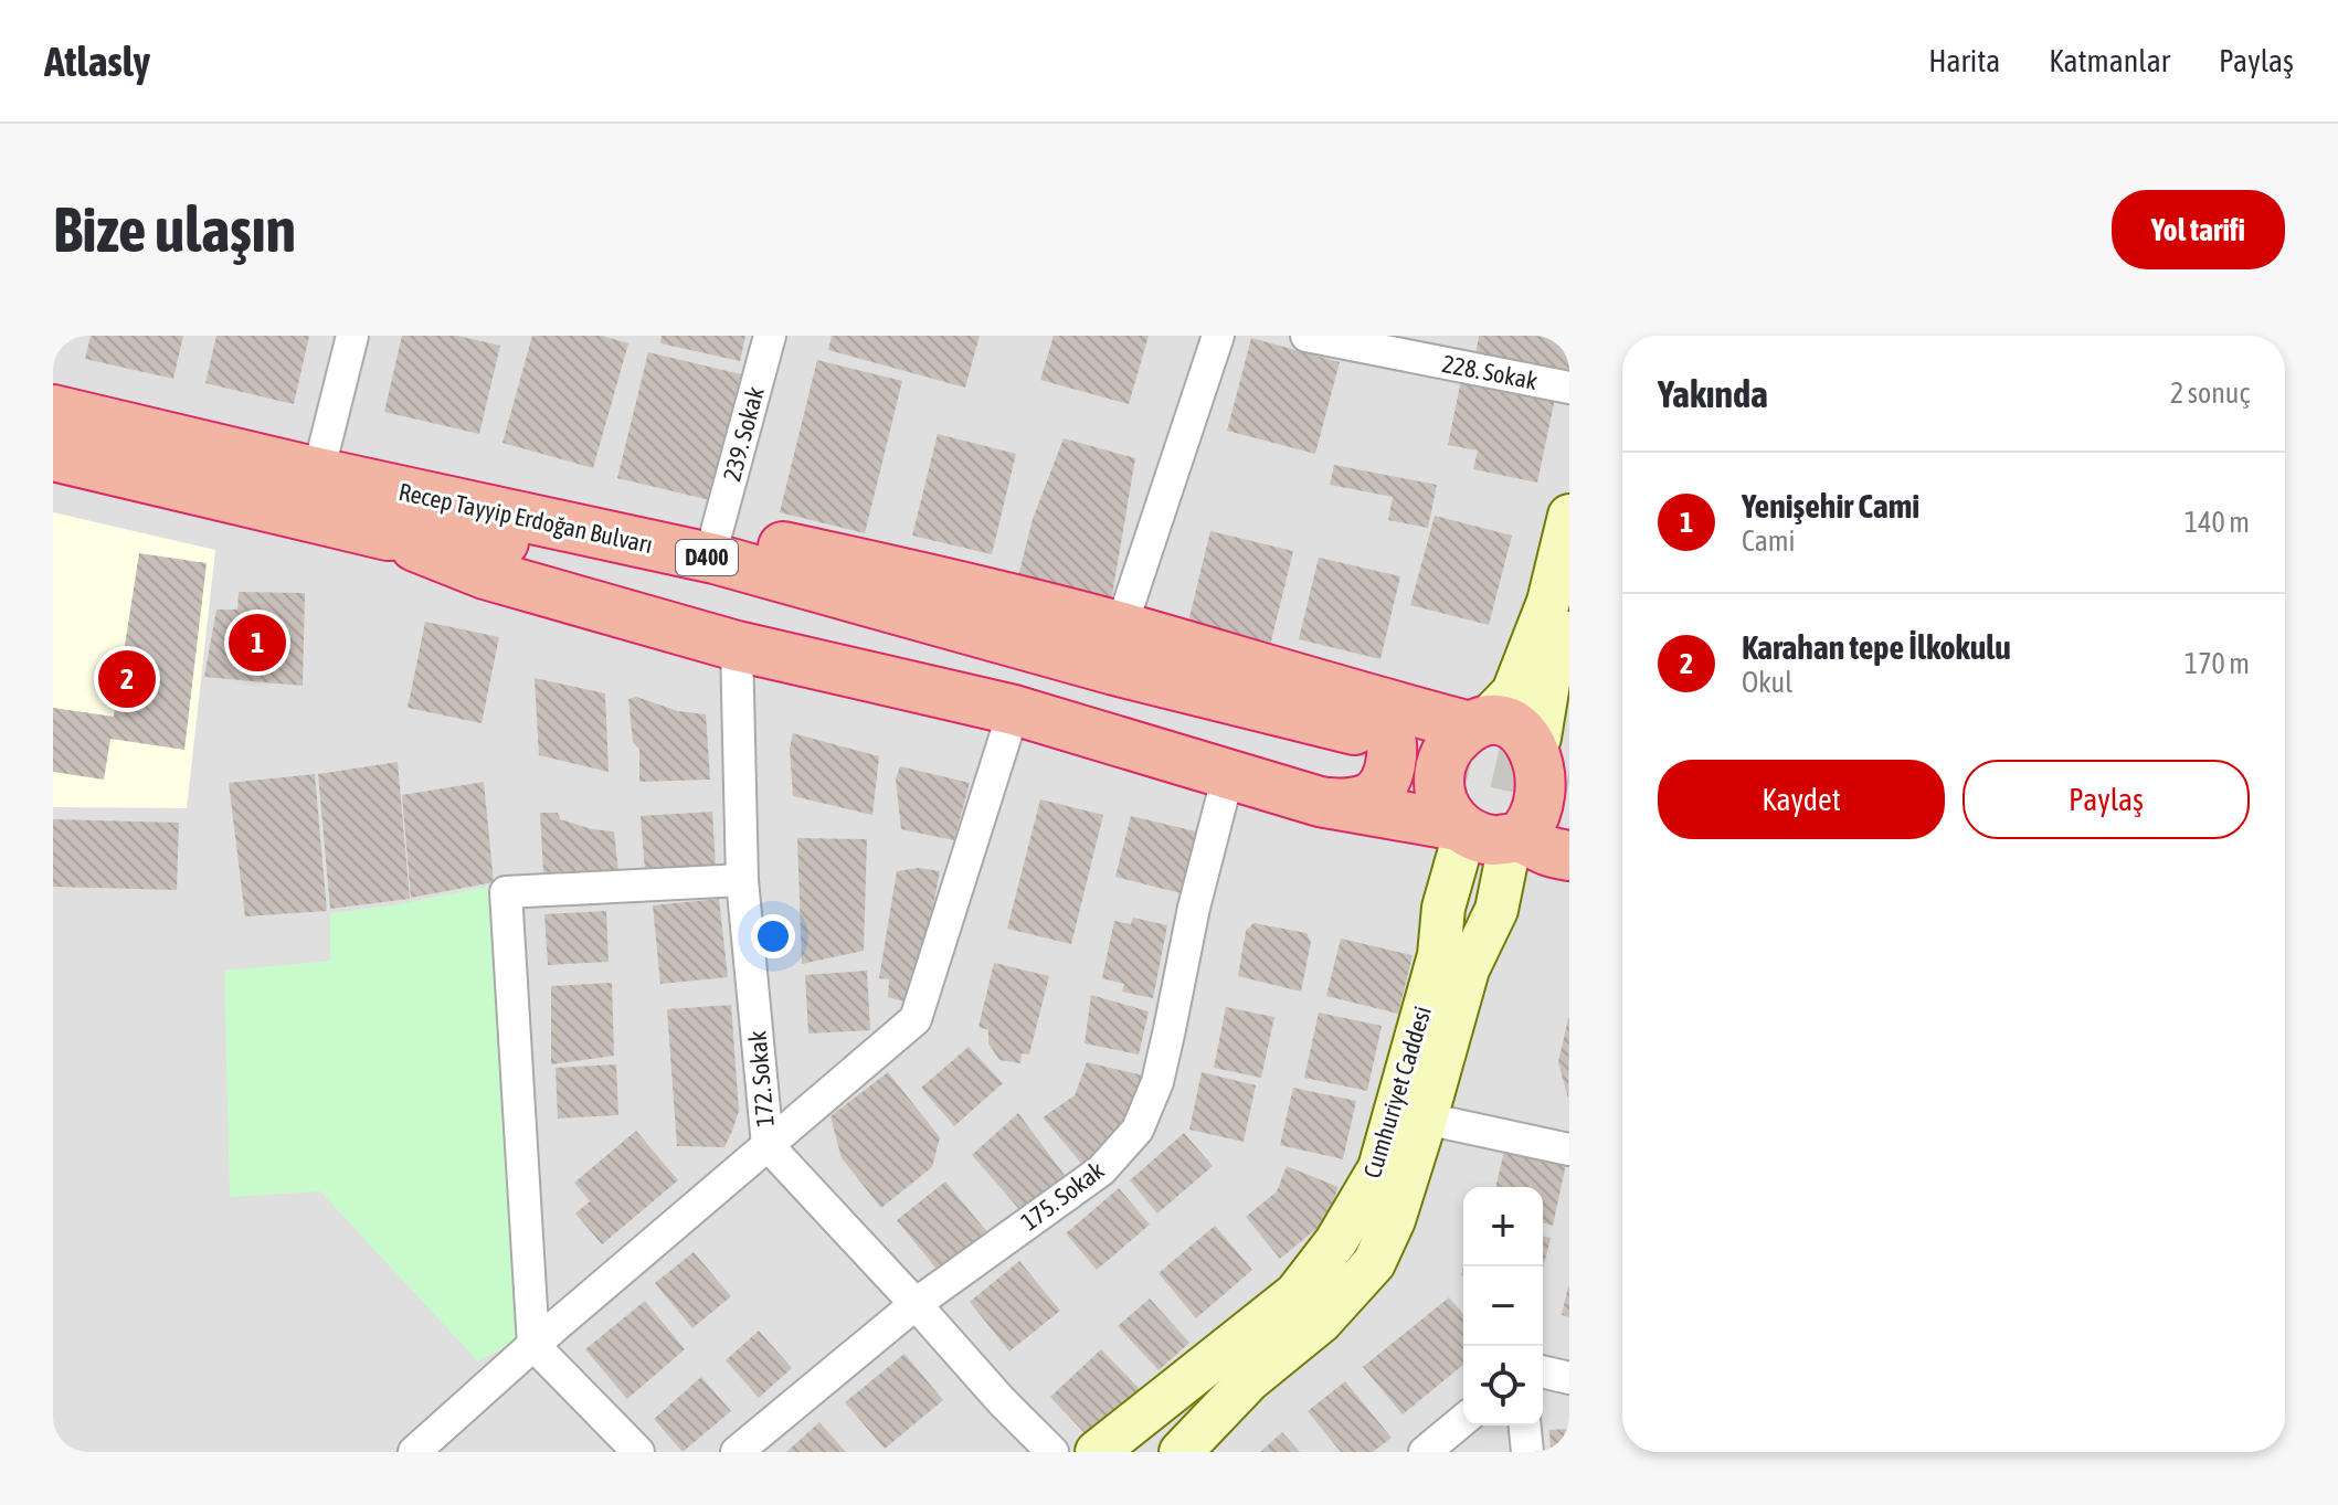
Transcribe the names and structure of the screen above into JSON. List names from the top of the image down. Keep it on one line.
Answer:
{"streets":{"highway":["Recep Tayyip Erdoğan Bulvarı","D400"],"main road":["Cumhuriyet Caddesi"],"street":["228. Sokak","239. Sokak","172. Sokak","175. Sokak"]},"crossings":[["172. Sokak","175. Sokak"]],"page":{"header":"Atlasly","nav":["Harita","Katmanlar","Paylaş"],"buttons":["Yol tarifi",["Kaydet","Paylaş"]],"title":"Bize ulaşın","heading":["Yakında","2 sonuç"],"list":[{"mark":"1","name":"Yenişehir Cami","note":"Cami","value":"140 m"},{"mark":"2","name":"Karahan tepe İlkokulu","note":"Okul","value":"170 m"}],"pins":["1","2"],"map_buttons":["+","−"]}}
